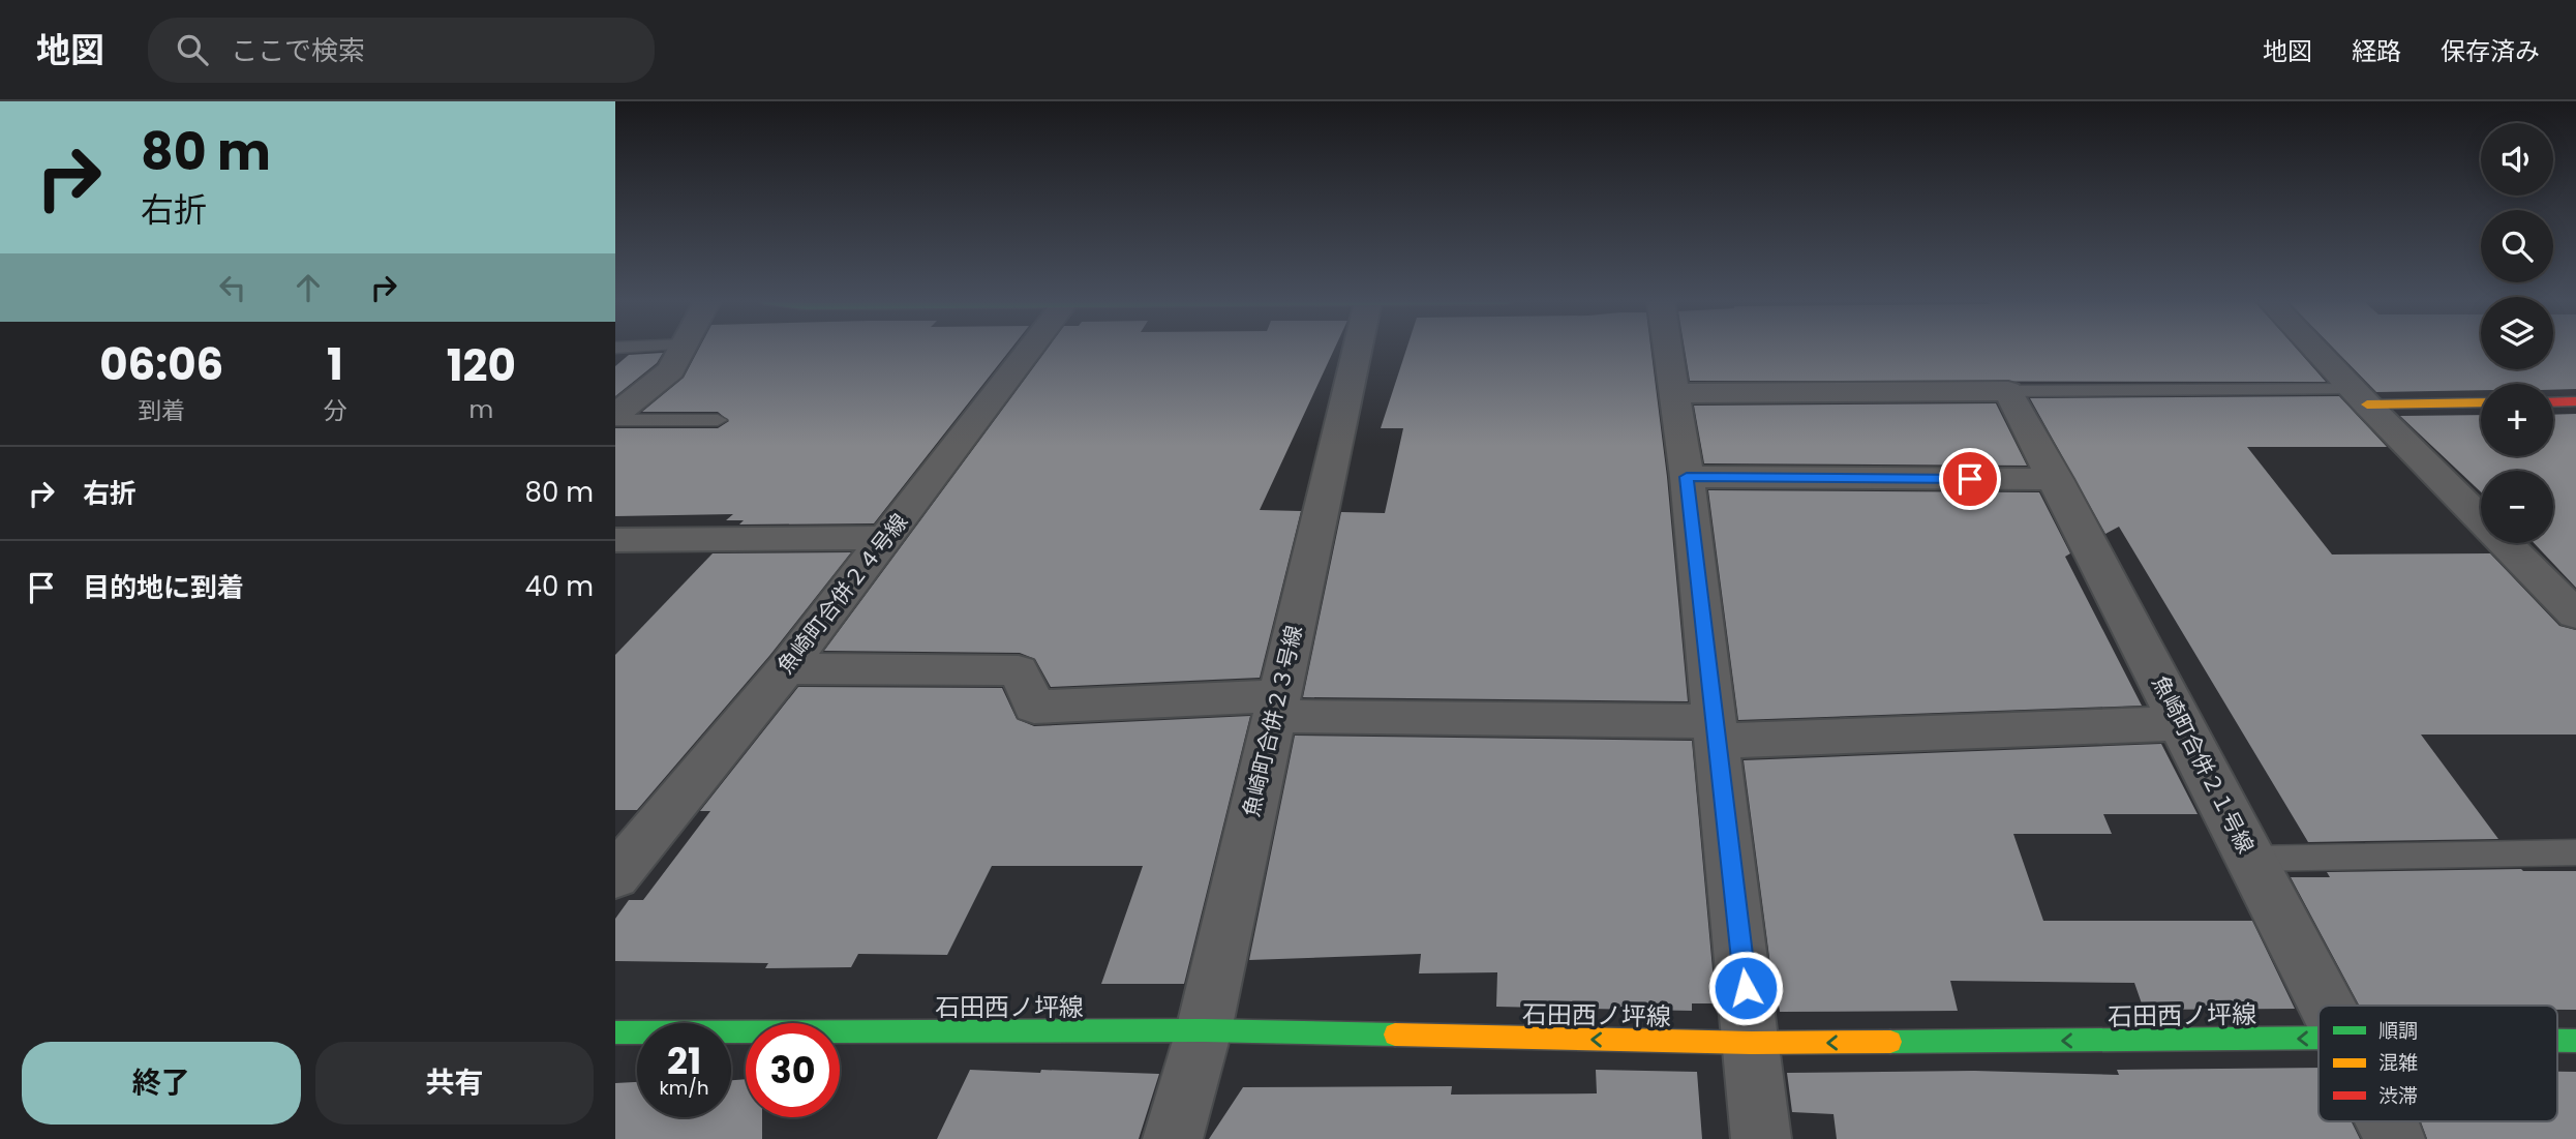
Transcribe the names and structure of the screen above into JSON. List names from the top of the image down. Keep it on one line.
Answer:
{"streets":{"street":["魚崎町合併２４号線","魚崎町合併２３号線","魚崎町合併２１号線","石田西ノ坪線"]},"crossings":[["魚崎町合併２３号線","石田西ノ坪線"]],"one_way":["石田西ノ坪線"],"legend":["順調","混雑","渋滞"],"page":{"header":"地図","search":"ここで検索","nav":["地図","経路","保存済み"],"turn":["80 m","右折"],"map_buttons":["+","−"],"eta":["06:06","到着","1","分","120","m"],"list":[{"name":"右折","value":"80 m"},{"name":"目的地に到着","value":"40 m"}],"speed":"21 km/h","limit":"30","buttons":["終了","共有"]}}
